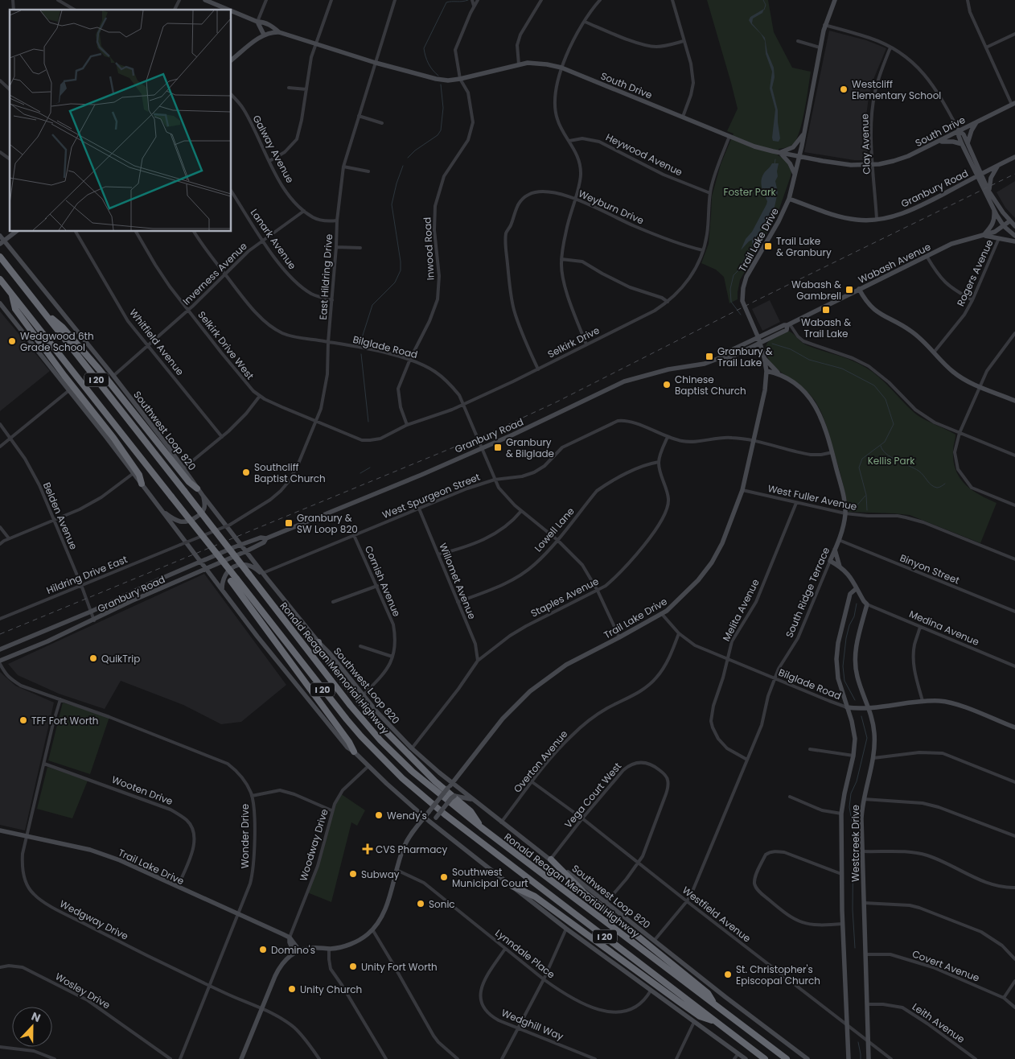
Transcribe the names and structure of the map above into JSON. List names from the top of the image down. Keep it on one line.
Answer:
{"streets":{"highway":["I 20","Ronald Reagan Memorial Highway"],"street":["South Drive","Clay Avenue","Galway Avenue","Heywood Avenue","Granbury Road","Weyburn Drive","Lanark Avenue","Trail Lake Drive","Inwood Road","Wabash Avenue","Rogers Avenue","Inverness Avenue","East Hildring Drive","Whitfield Avenue","Selkirk Drive","Selkirk Drive West","Bilglade Road","Southwest Loop 820","West Spurgeon Street","West Fuller Avenue","Belden Avenue","Lowell Lane","Binyon Street","Hildring Drive East","Cornish Avenue","Willomet Avenue","South Ridge Terrace","Staples Avenue","Melita Avenue","Medina Avenue","Overton Avenue","Wooten Drive","Vega Court West","Wonder Drive","Westcreek Drive","Woodway Drive","Westfield Avenue","Wedgway Drive","Lynndale Place","Covert Avenue","Wosley Drive","Leith Avenue","Wedghill Way"]},"crossings":[["South Drive","Clay Avenue"],["South Drive","Trail Lake Drive"],["South Drive","Inwood Road"],["South Drive","East Hildring Drive"],["South Drive","Selkirk Drive"],["Clay Avenue","Granbury Road"],["Galway Avenue","Inverness Avenue"],["Heywood Avenue","Selkirk Drive"],["Granbury Road","Trail Lake Drive"],["Granbury Road","Wabash Avenue"],["Granbury Road","Bilglade Road"],["Granbury Road","Southwest Loop 820"],["Granbury Road","Belden Avenue"],["Weyburn Drive","Selkirk Drive"],["Lanark Avenue","Inverness Avenue"],["Lanark Avenue","East Hildring Drive"],["Trail Lake Drive","Wabash Avenue"],["Trail Lake Drive","Bilglade Road"],["Trail Lake Drive","Southwest Loop 820"],["Trail Lake Drive","West Spurgeon Street"],["Trail Lake Drive","West Fuller Avenue"],["Trail Lake Drive","South Ridge Terrace"],["Trail Lake Drive","Wooten Drive"],["Trail Lake Drive","Wonder Drive"],["Trail Lake Drive","Woodway Drive"],["Trail Lake Drive","Wedgway Drive"],["Trail Lake Drive","Lynndale Place"],["Inwood Road","Selkirk Drive"],["Inwood Road","Bilglade Road"],["Inverness Avenue","Whitfield Avenue"],["Inverness Avenue","Selkirk Drive West"],["Inverness Avenue","Bilglade Road"],["Inverness Avenue","Southwest Loop 820"],["East Hildring Drive","Selkirk Drive"],["East Hildring Drive","Selkirk Drive West"],["East Hildring Drive","Bilglade Road"],["East Hildring Drive","Hildring Drive East"],["Selkirk Drive","Selkirk Drive West"],["Selkirk Drive","Bilglade Road"],["Bilglade Road","West Spurgeon Street"],["Bilglade Road","Lowell Lane"],["Bilglade Road","South Ridge Terrace"],["Bilglade Road","Staples Avenue"],["Bilglade Road","Melita Avenue"],["Bilglade Road","Overton Avenue"],["Bilglade Road","Westcreek Drive"],["I 20","Ronald Reagan Memorial Highway"],["Southwest Loop 820","West Spurgeon Street"],["Southwest Loop 820","Cornish Avenue"],["Southwest Loop 820","South Ridge Terrace"],["Southwest Loop 820","Staples Avenue"],["Southwest Loop 820","Overton Avenue"],["Southwest Loop 820","Vega Court West"],["West Spurgeon Street","Cornish Avenue"],["West Spurgeon Street","Willomet Avenue"],["West Spurgeon Street","South Ridge Terrace"],["West Fuller Avenue","South Ridge Terrace"],["West Fuller Avenue","Melita Avenue"],["Belden Avenue","Hildring Drive East"],["Lowell Lane","Willomet Avenue"],["Lowell Lane","Staples Avenue"],["Binyon Street","South Ridge Terrace"],["Willomet Avenue","Staples Avenue"],["South Ridge Terrace","Melita Avenue"],["South Ridge Terrace","Westfield Avenue"],["Medina Avenue","Westcreek Drive"],["Overton Avenue","Westfield Avenue"],["Wooten Drive","Wedgway Drive"],["Vega Court West","Westfield Avenue"],["Wonder Drive","Wedgway Drive"],["Westcreek Drive","Westfield Avenue"],["Westcreek Drive","Covert Avenue"],["Westcreek Drive","Leith Avenue"],["Lynndale Place","Wedghill Way"]],"parks":["Foster Park","Kellis Park"],"places":{"other":["Westcliff Elementary School","Wedgwood 6th Grade School","Chinese Baptist Church","Southcliff Baptist Church","QuikTrip","TFF Fort Worth","Wendy's","Subway","Southwest Municipal Court","Sonic","Domino's","Unity Fort Worth","St. Christopher's Episcopal Church","Unity Church"],"transit":["Trail Lake & Granbury","Wabash & Gambrell","Wabash & Trail Lake","Granbury & Trail Lake","Granbury & Bilglade","Granbury & SW Loop 820"],"health":["CVS Pharmacy"]},"north":"top"}
